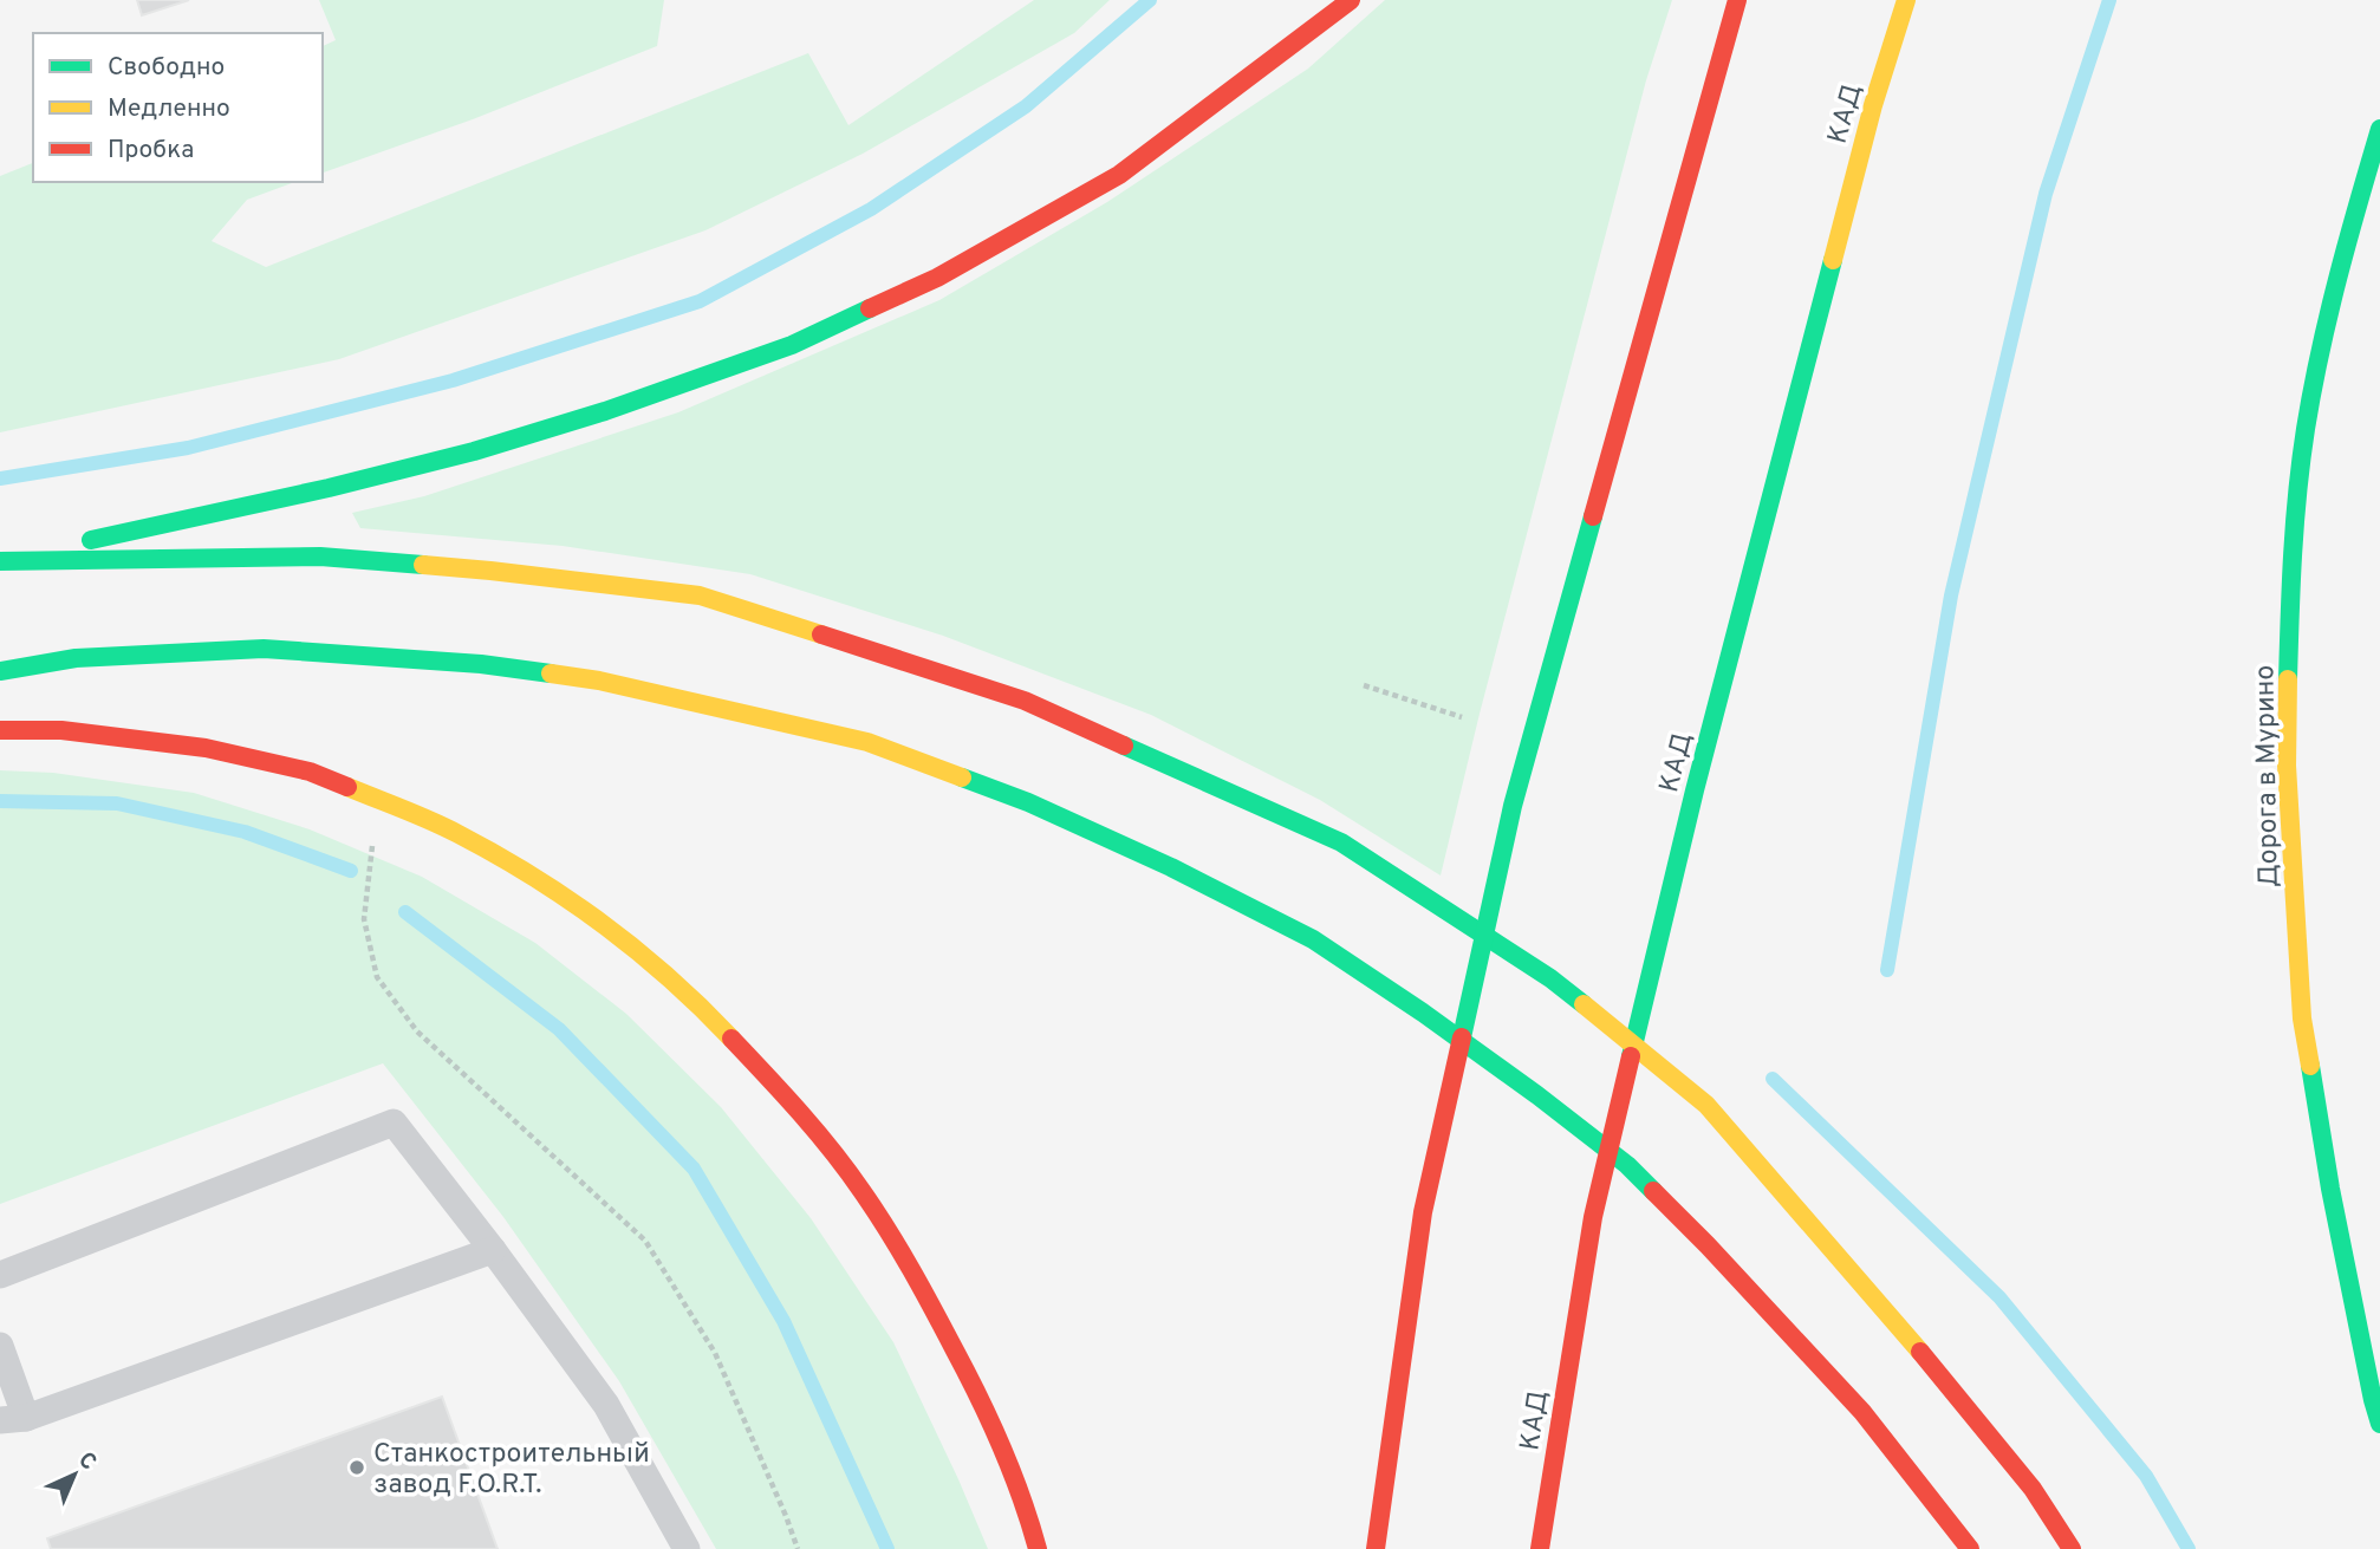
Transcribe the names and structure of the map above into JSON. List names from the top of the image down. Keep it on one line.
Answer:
{"streets":{"main road":["КАД","Дорога в Мурино"]},"places":["Станкостроительный завод F.O.R.T."],"legend":["Свободно","Медленно","Пробка"],"north":"top right"}
